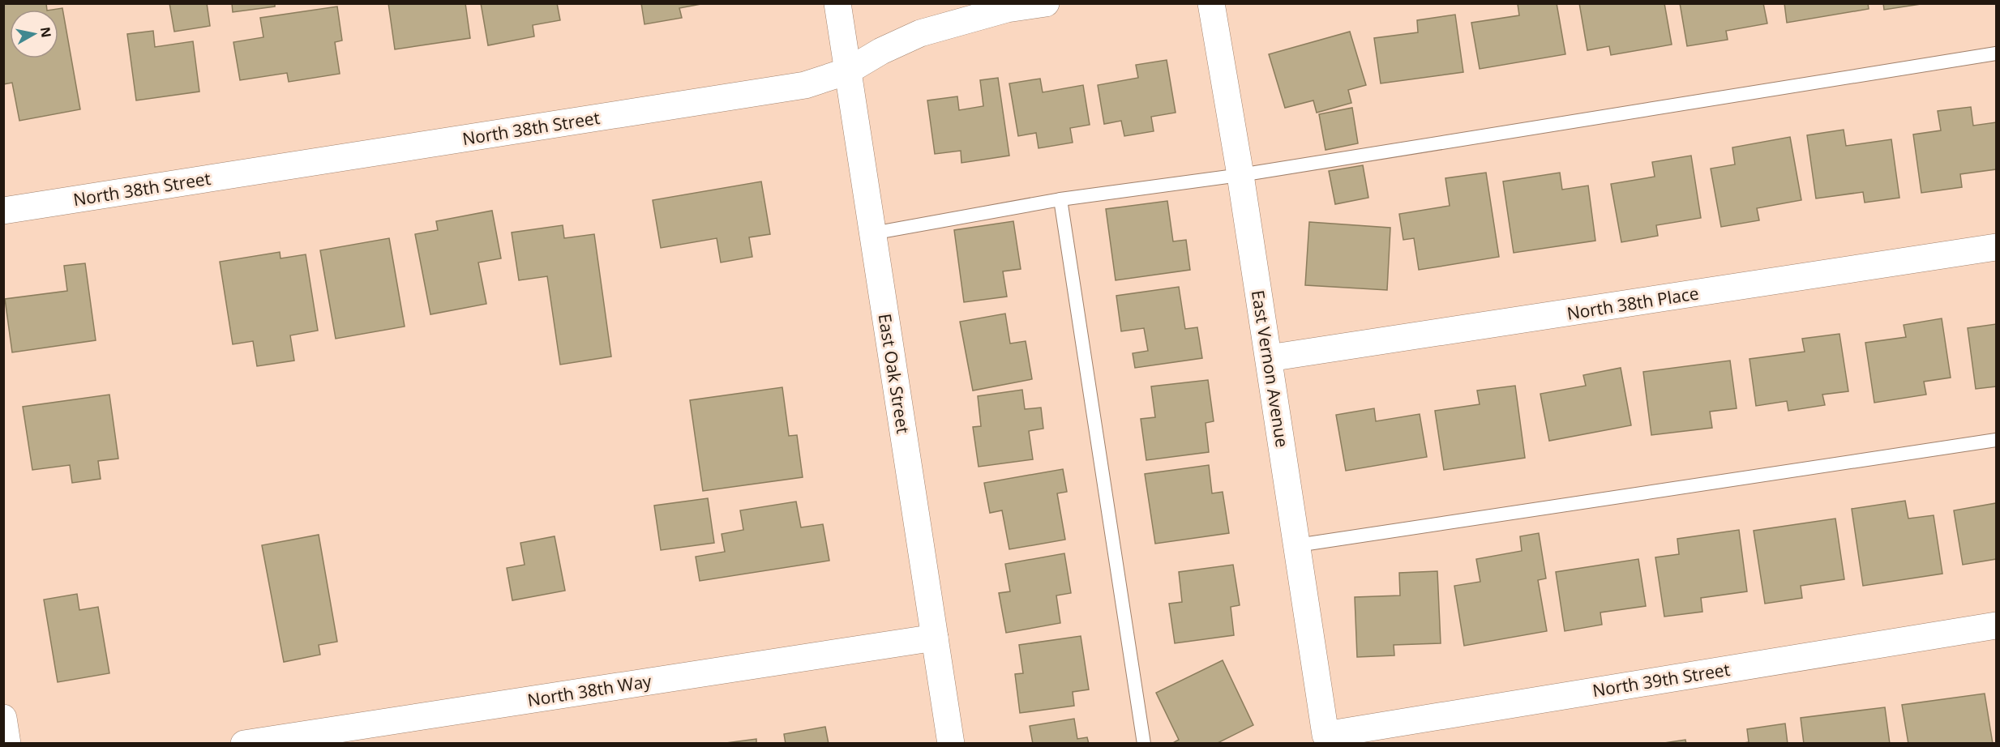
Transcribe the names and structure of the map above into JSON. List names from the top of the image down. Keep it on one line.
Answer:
{"streets":{"street":["North 38th Street","North 38th Place","East Vernon Avenue","East Oak Street","North 39th Street","North 38th Way"]},"crossings":[["North 38th Street","East Oak Street"],["North 38th Place","East Vernon Avenue"],["East Vernon Avenue","North 39th Street"],["East Oak Street","North 38th Way"]],"north":"right"}
